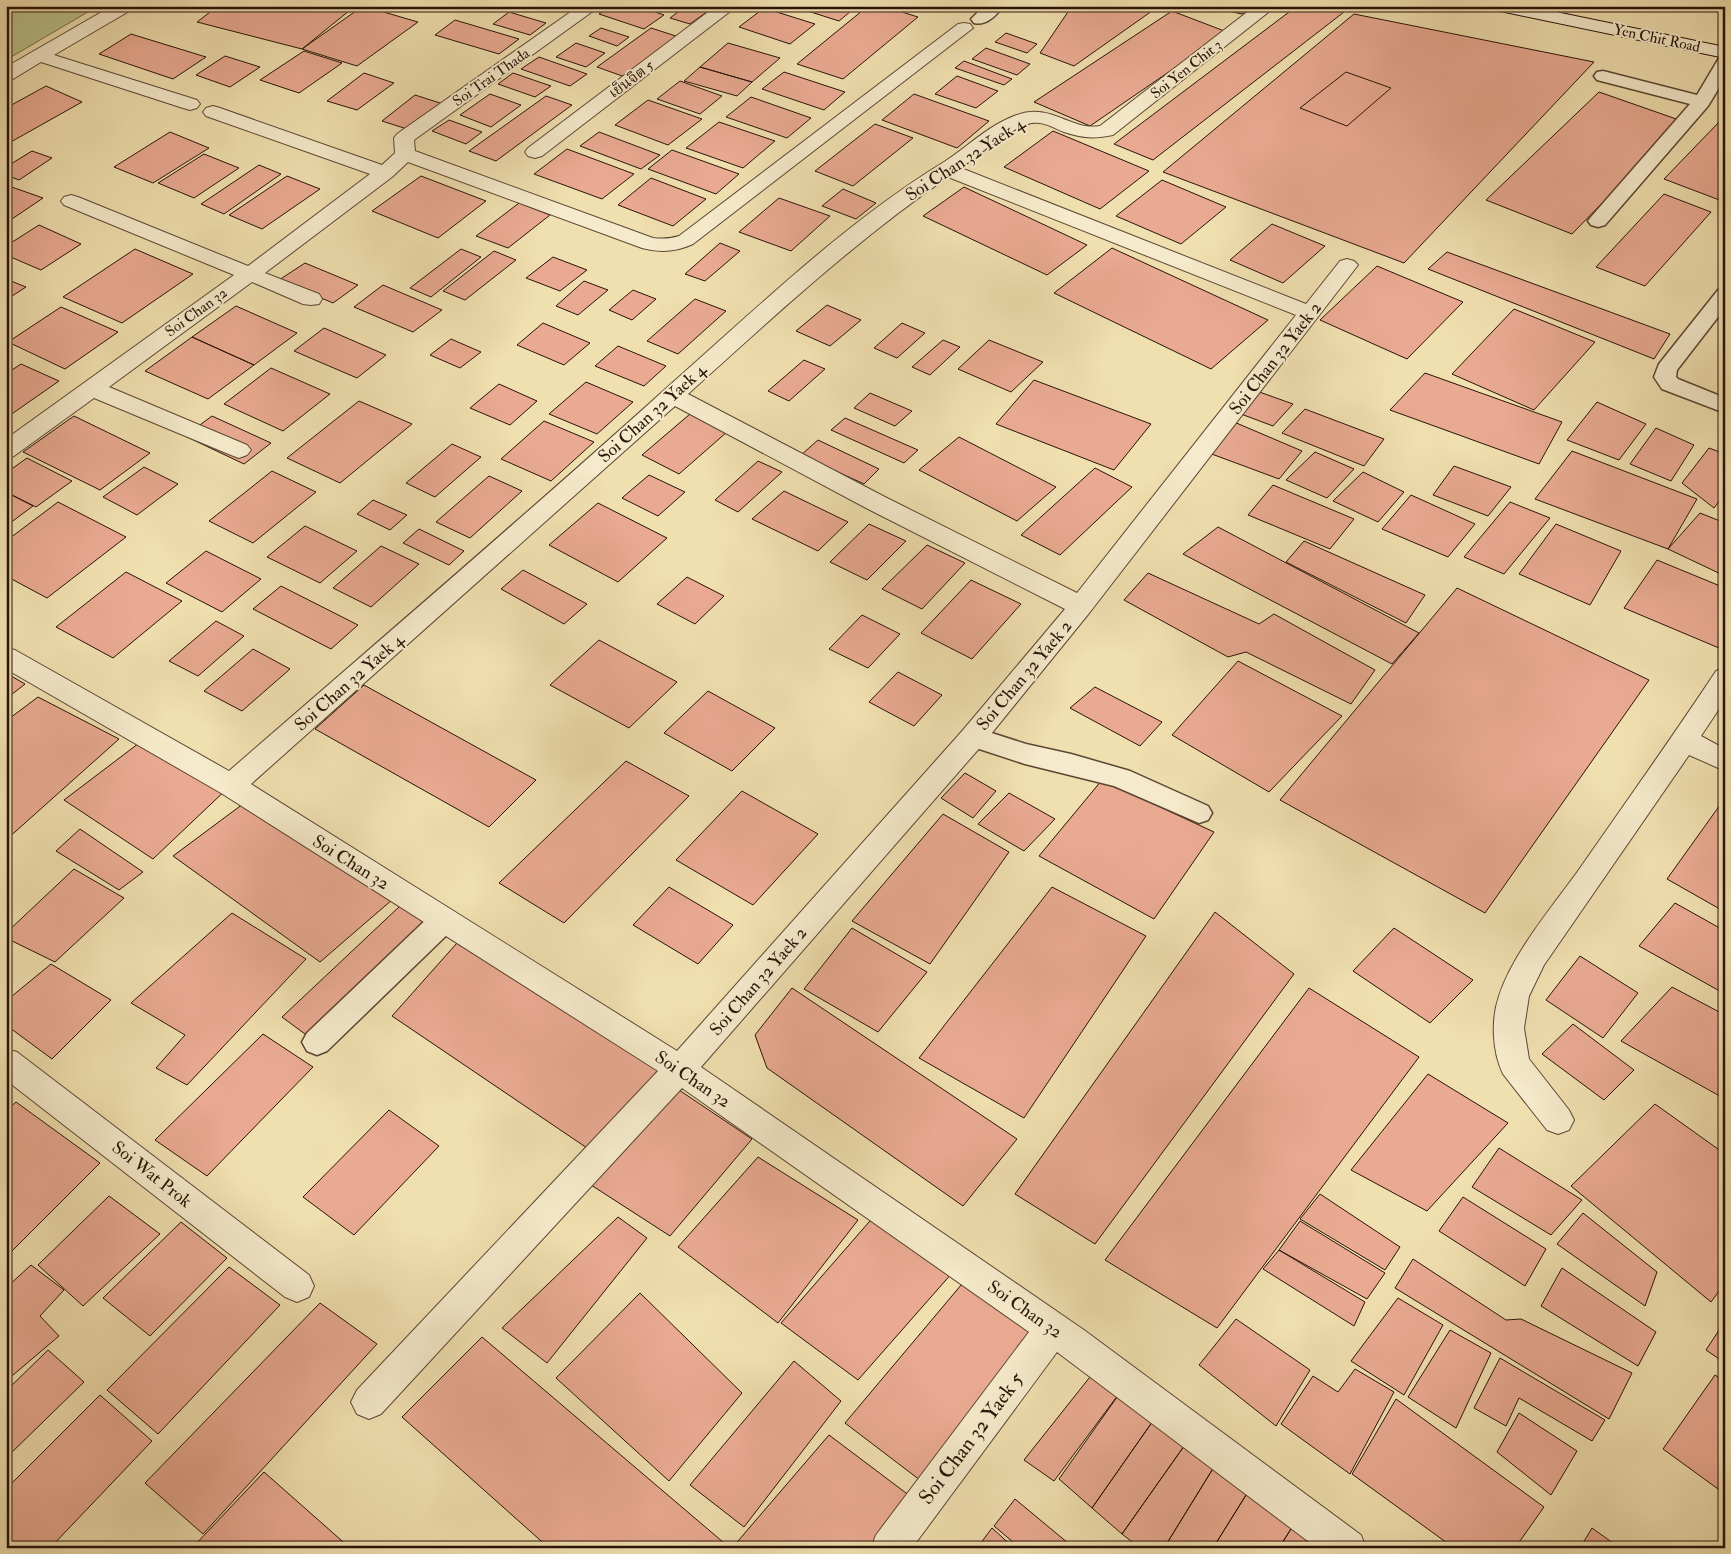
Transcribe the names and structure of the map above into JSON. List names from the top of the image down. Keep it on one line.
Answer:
{"streets":{"street":["Yen Chit Road","Soi Yen Chit 3","Soi Trai Thada","เย็นจิต 5","Soi Chan 32 Yaek 4","Soi Chan 32","Soi Chan 32 Yaek 2","Soi Wat Prok","Soi Chan 32 Yaek 5"]},"crossings":[["Soi Yen Chit 3","Soi Chan 32 Yaek 4"],["Soi Trai Thada","Soi Chan 32"],["Soi Chan 32 Yaek 4","Soi Chan 32"],["Soi Chan 32","Soi Chan 32 Yaek 2"],["Soi Chan 32","Soi Chan 32 Yaek 5"]]}
